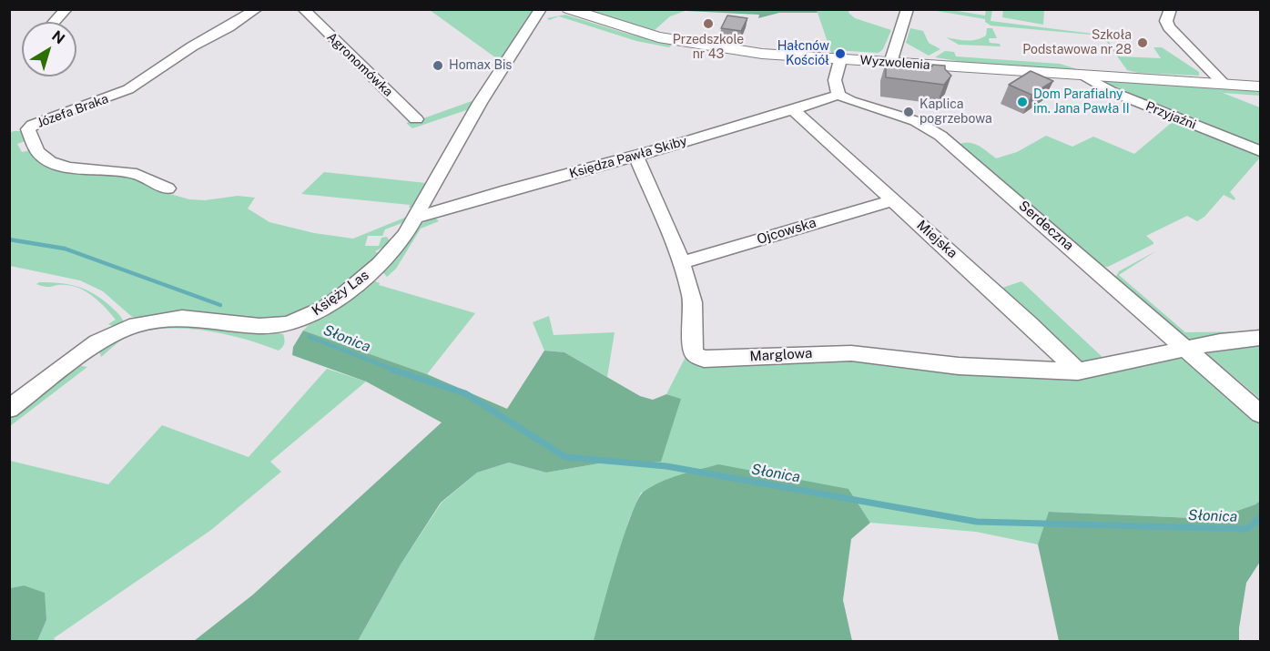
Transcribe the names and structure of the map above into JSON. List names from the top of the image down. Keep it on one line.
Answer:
{"streets":{"street":["Wyzwolenia","Agronomówka","Józefa Braka","Przyjaźni","Księdza Pawła Skiby","Serdeczna","Ojcowska","Miejska","Księży Las","Marglowa"]},"crossings":[["Wyzwolenia","Przyjaźni"],["Wyzwolenia","Księży Las"],["Księdza Pawła Skiby","Serdeczna"],["Księdza Pawła Skiby","Miejska"],["Księdza Pawła Skiby","Księży Las"],["Księdza Pawła Skiby","Marglowa"],["Ojcowska","Miejska"],["Ojcowska","Marglowa"],["Miejska","Marglowa"]],"water":["Słonica"],"places":["Przedszkole nr 43","Szkoła Podstawowa nr 28","Hałcnów Kościół","Homax Bis","Dom Parafialny im. Jana Pawła II","Kaplica pogrzebowa"],"north":"top right"}
